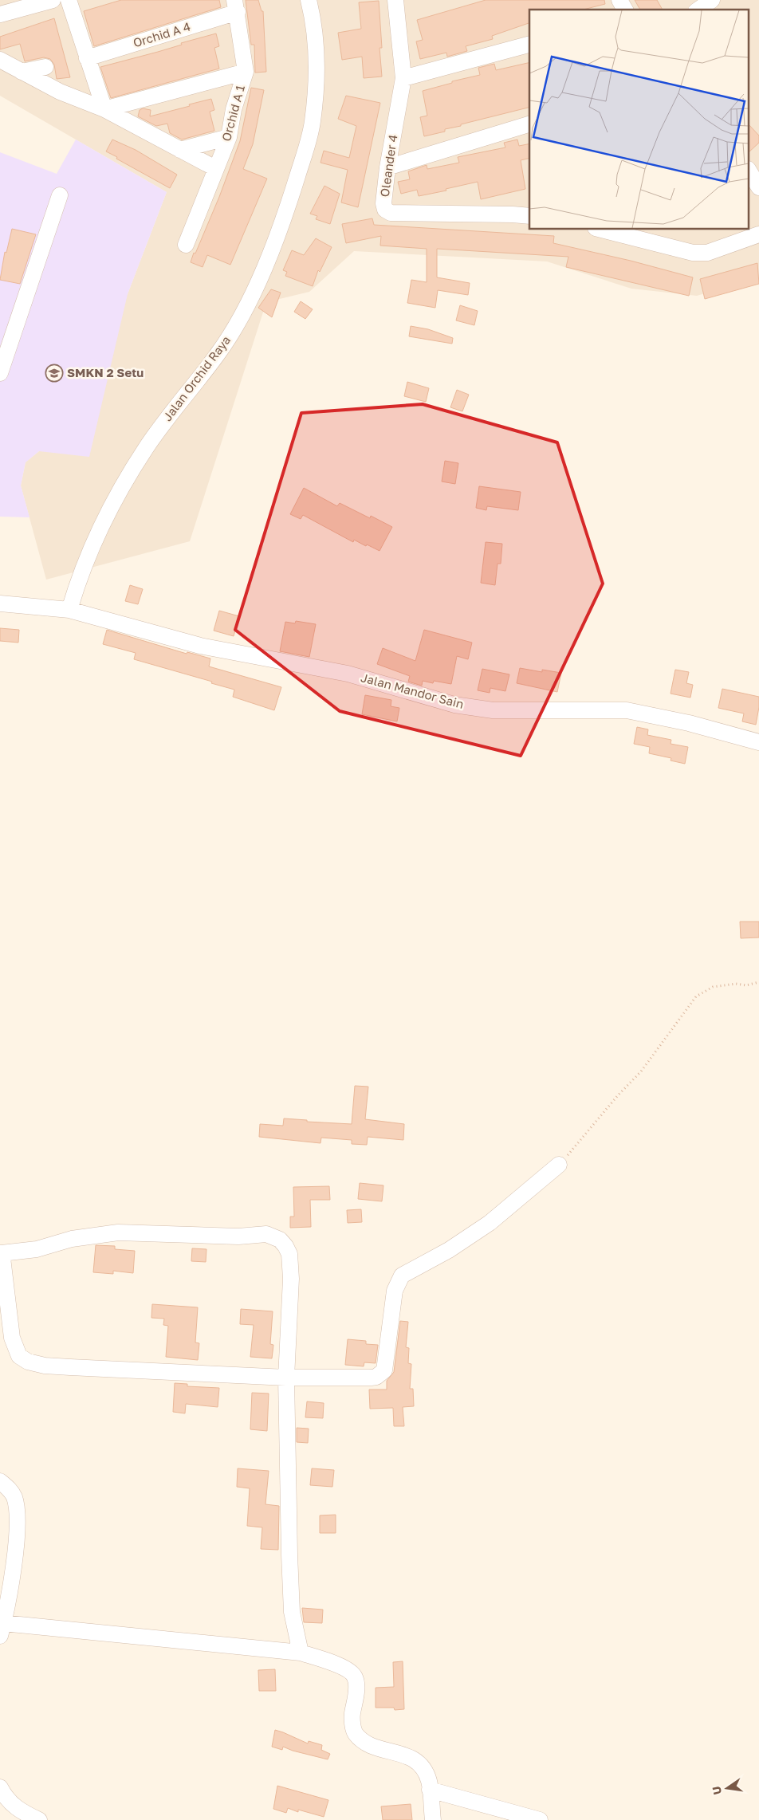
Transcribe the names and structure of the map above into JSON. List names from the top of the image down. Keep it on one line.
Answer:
{"streets":{"street":["Orchid A 4","Orchid A 1","Oleander 4","Jalan Orchid Raya","Jalan Mandor Sain"]},"crossings":[["Orchid A 4","Orchid A 1"],["Jalan Orchid Raya","Jalan Mandor Sain"]],"places":{"school or university":["SMKN 2 Setu"]},"north":"left"}
